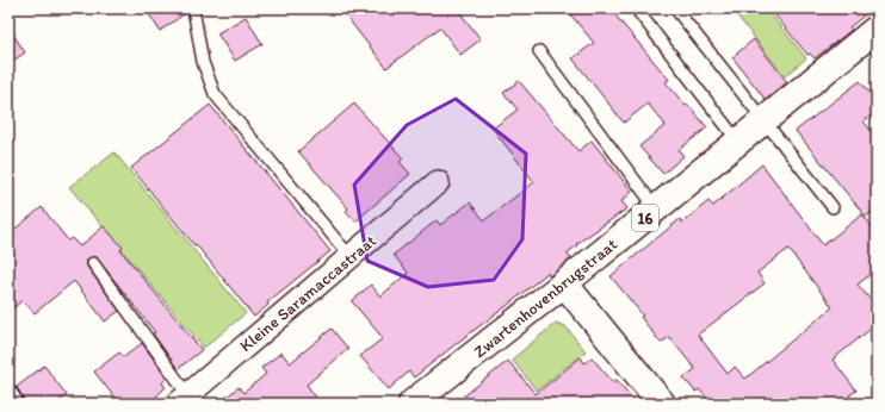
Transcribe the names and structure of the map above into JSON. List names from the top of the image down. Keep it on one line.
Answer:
{"streets":{"main road":["16","Zwartenhovenbrugstraat"],"street":["Kleine Saramaccastraat"]}}
